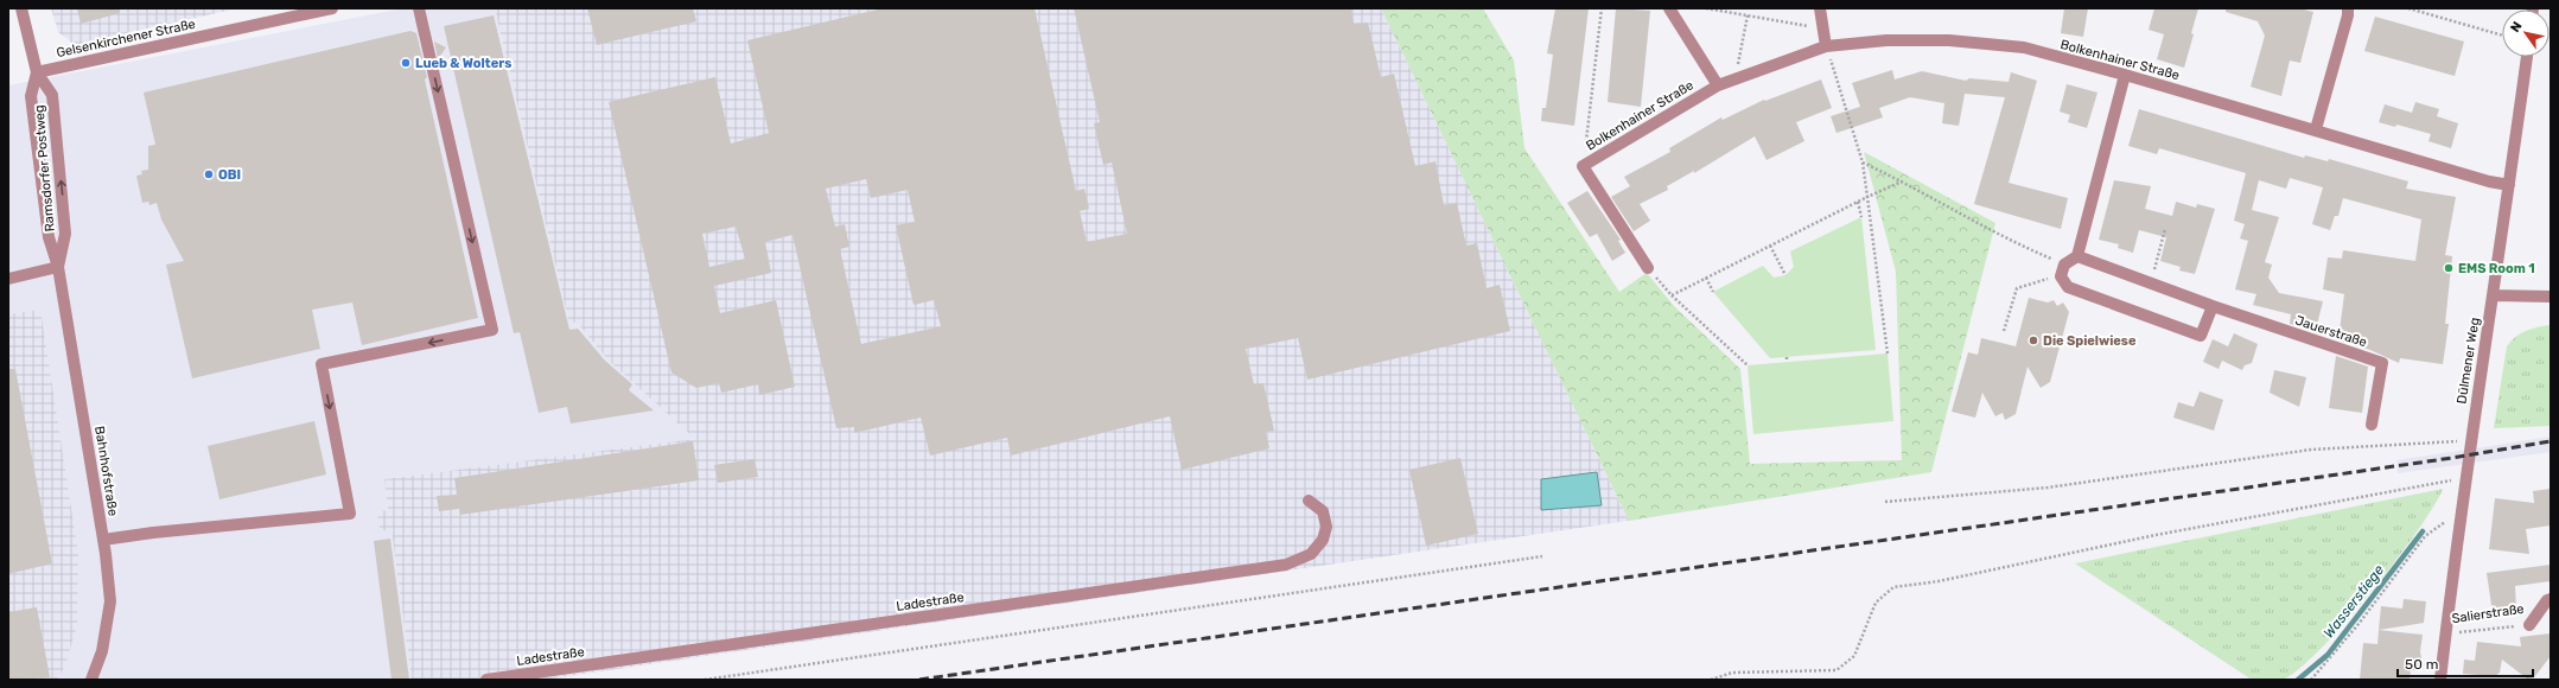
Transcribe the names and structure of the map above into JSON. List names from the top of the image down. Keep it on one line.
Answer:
{"streets":{"street":["Gelsenkirchener Straße","Bolkenhainer Straße","Ramsdorfer Postweg","Jauerstraße","Dülmener Weg","Bahnhofstraße","Ladestraße","Salierstraße"]},"crossings":[["Gelsenkirchener Straße","Ramsdorfer Postweg"],["Bolkenhainer Straße","Dülmener Weg"],["Ramsdorfer Postweg","Bahnhofstraße"],["Dülmener Weg","Salierstraße"]],"water":["Wasserstiege"],"places":["Lueb & Wolters","OBI","EMS Room 1","Die Spielwiese"],"scale_bar":"50 m","north":"top left"}
